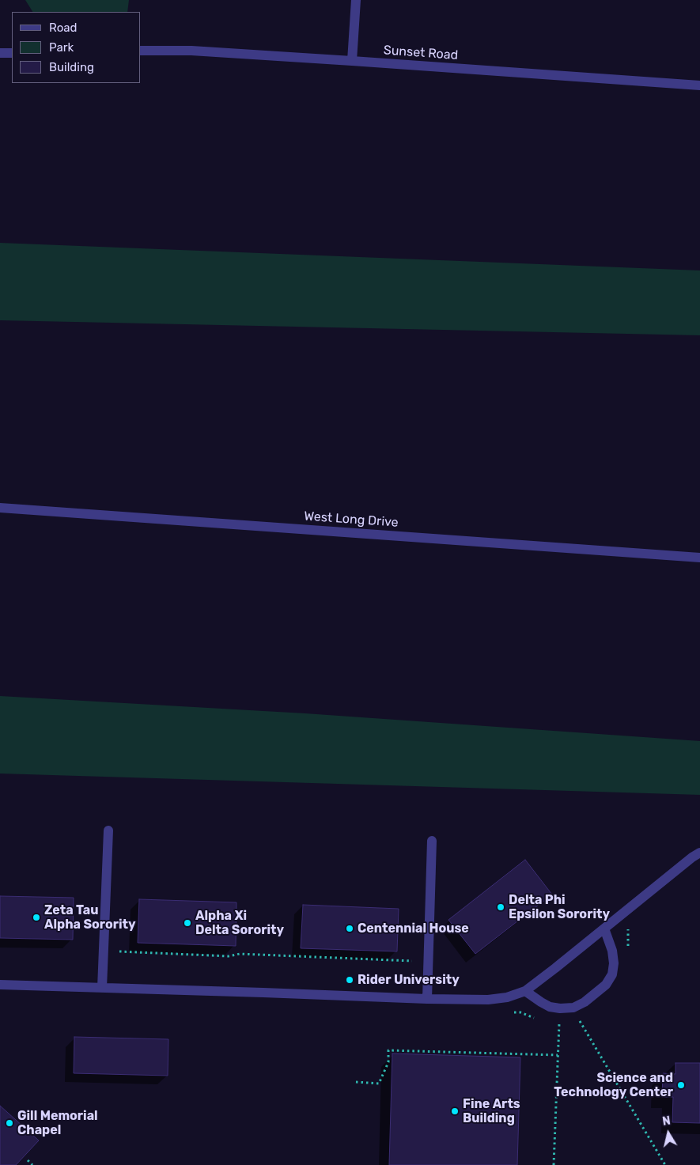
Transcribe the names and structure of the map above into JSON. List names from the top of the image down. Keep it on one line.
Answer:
{"streets":{"street":["Sunset Road","West Long Drive"]},"places":["Delta Phi Epsilon Sorority","Zeta Tau Alpha Sorority","Alpha Xi Delta Sorority","Centennial House","Rider University","Science and Technology Center","Fine Arts Building","Gill Memorial Chapel"],"legend":["Road","Park","Building"],"north":"top"}
